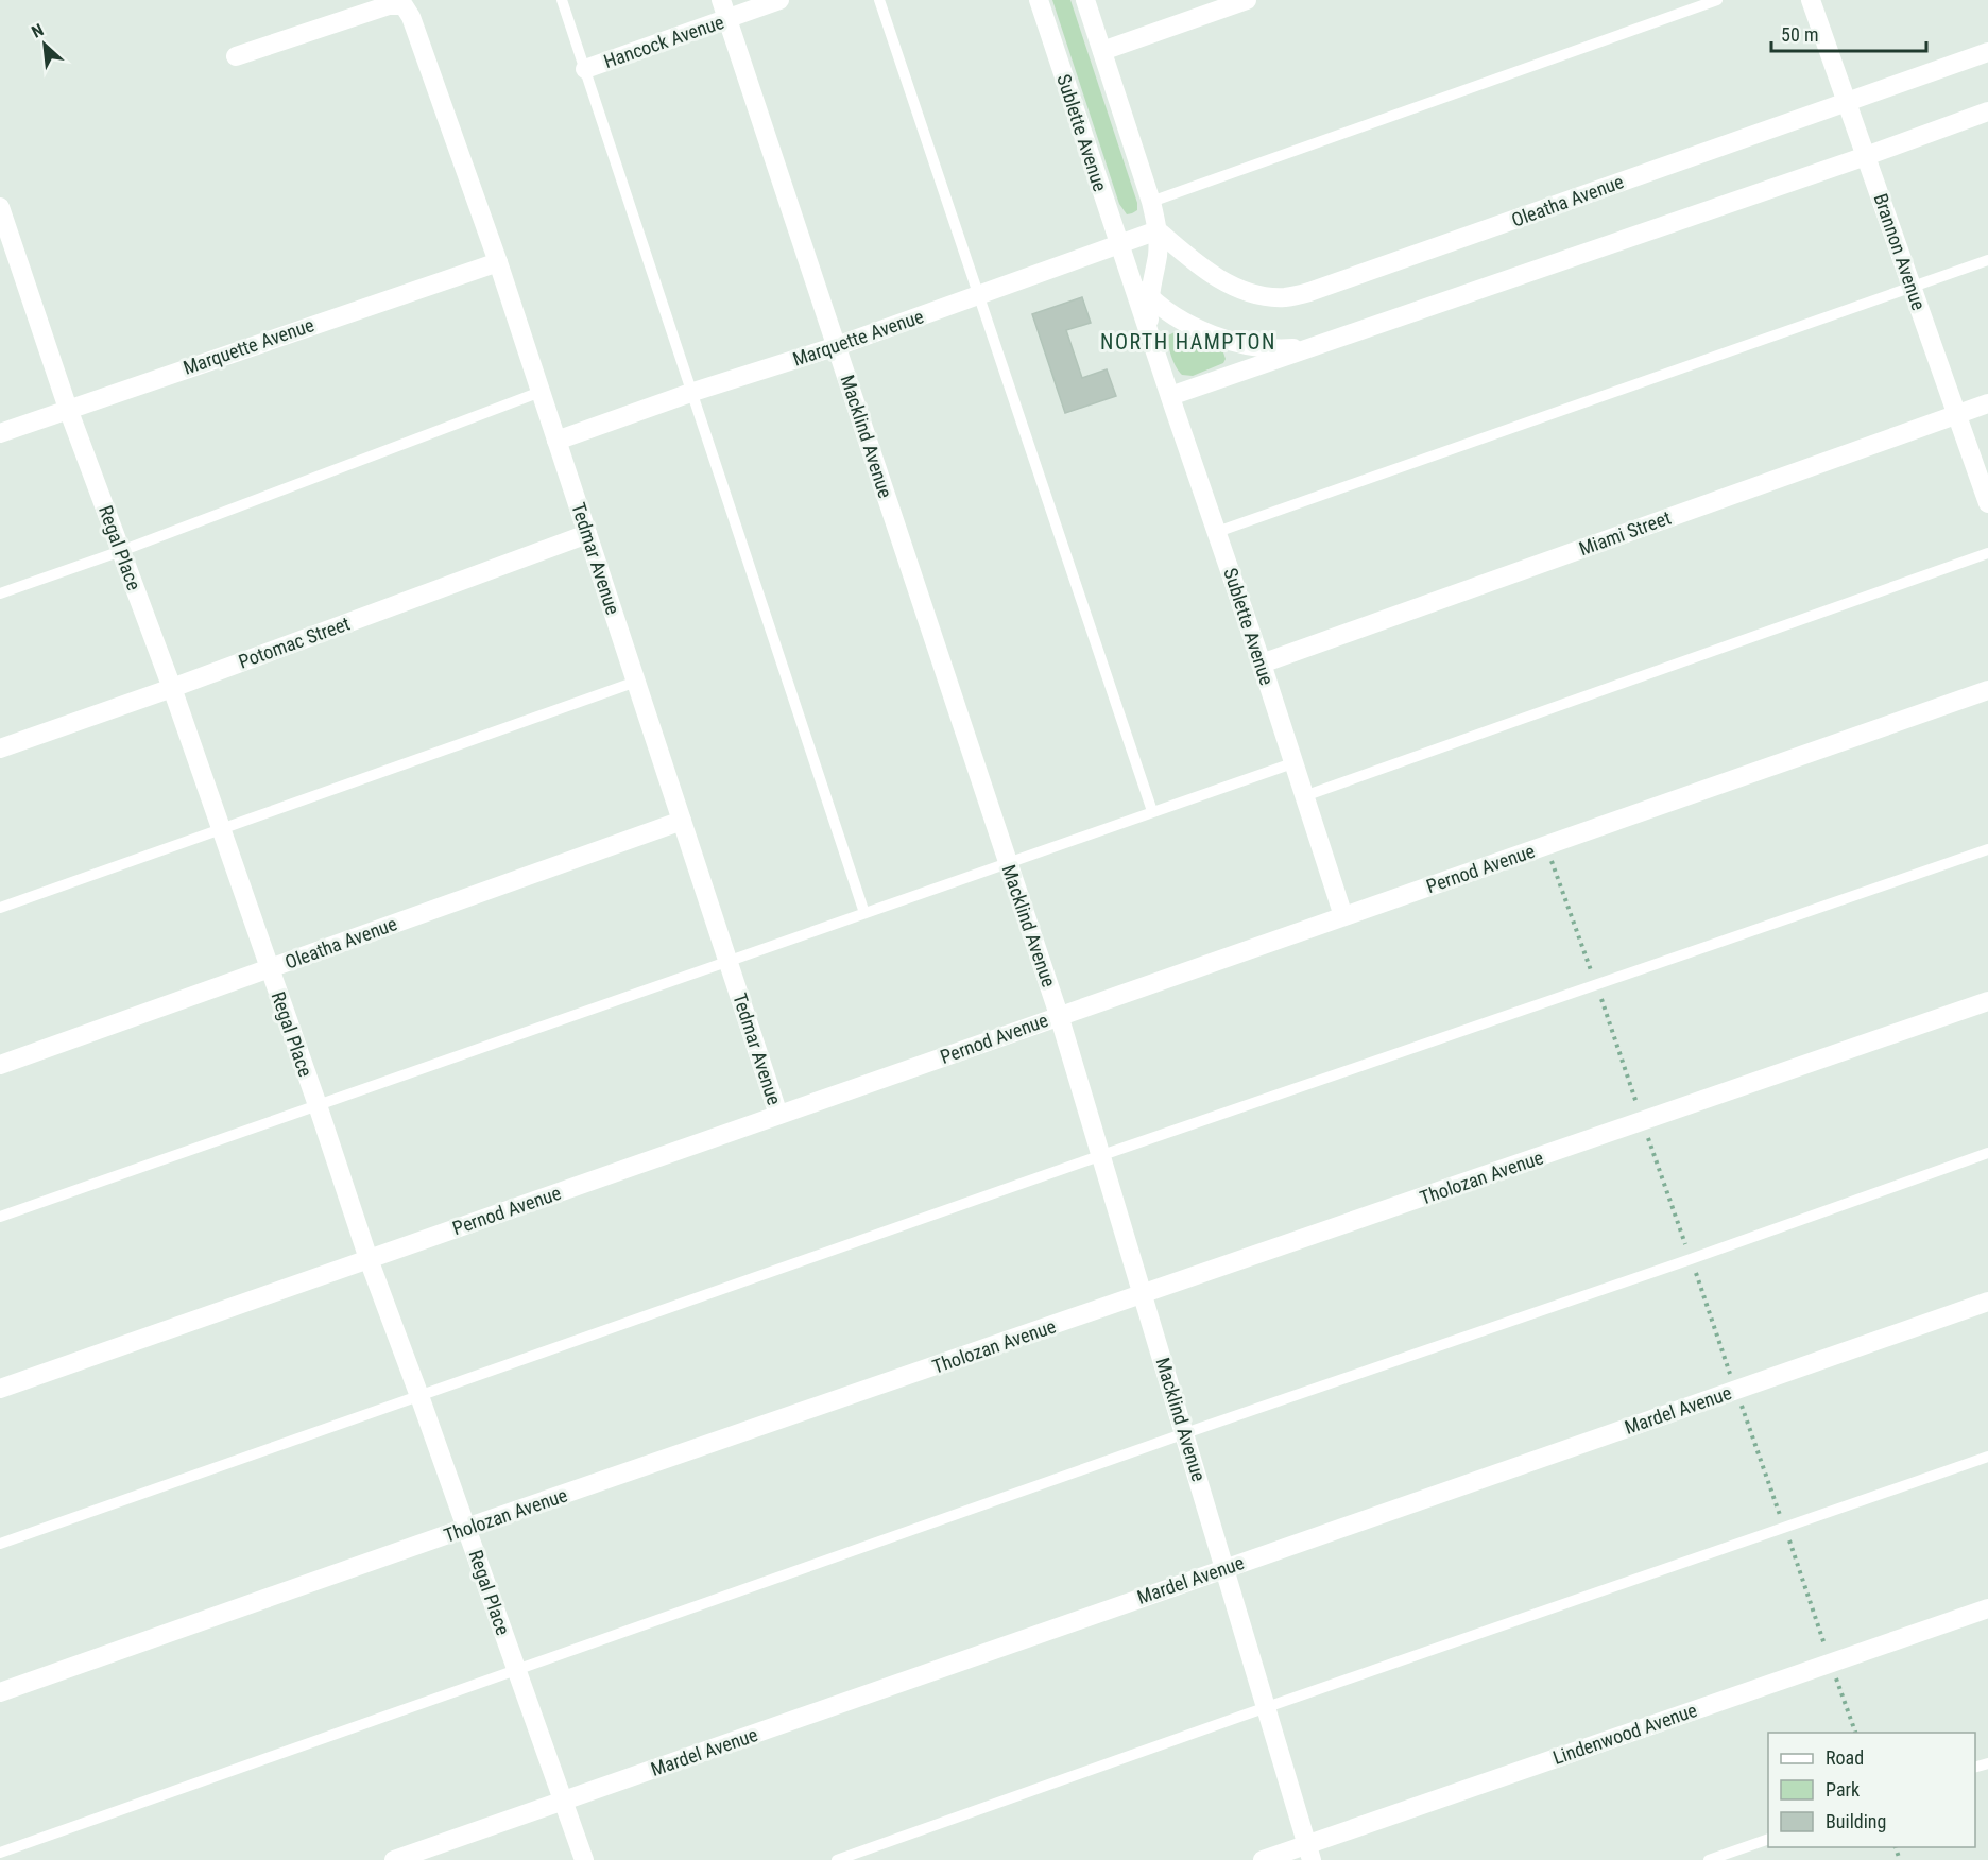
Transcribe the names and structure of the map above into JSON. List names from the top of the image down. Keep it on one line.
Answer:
{"streets":{"street":["Hancock Avenue","Sublette Avenue","Oleatha Avenue","Brannon Avenue","Marquette Avenue","Macklind Avenue","Miami Street","Regal Place","Tedmar Avenue","Potomac Street","Pernod Avenue","Tholozan Avenue","Mardel Avenue","Lindenwood Avenue"]},"crossings":[["Hancock Avenue","Macklind Avenue"],["Sublette Avenue","Oleatha Avenue"],["Sublette Avenue","Marquette Avenue"],["Sublette Avenue","Miami Street"],["Sublette Avenue","Pernod Avenue"],["Oleatha Avenue","Brannon Avenue"],["Oleatha Avenue","Marquette Avenue"],["Oleatha Avenue","Regal Place"],["Oleatha Avenue","Tedmar Avenue"],["Brannon Avenue","Miami Street"],["Marquette Avenue","Macklind Avenue"],["Marquette Avenue","Regal Place"],["Marquette Avenue","Tedmar Avenue"],["Macklind Avenue","Pernod Avenue"],["Macklind Avenue","Tholozan Avenue"],["Macklind Avenue","Mardel Avenue"],["Macklind Avenue","Lindenwood Avenue"],["Regal Place","Potomac Street"],["Regal Place","Pernod Avenue"],["Regal Place","Tholozan Avenue"],["Regal Place","Mardel Avenue"],["Tedmar Avenue","Potomac Street"],["Tedmar Avenue","Pernod Avenue"]],"districts":["NORTH HAMPTON"],"legend":["Road","Park","Building"],"scale_bar":"50 m","north":"top left"}
